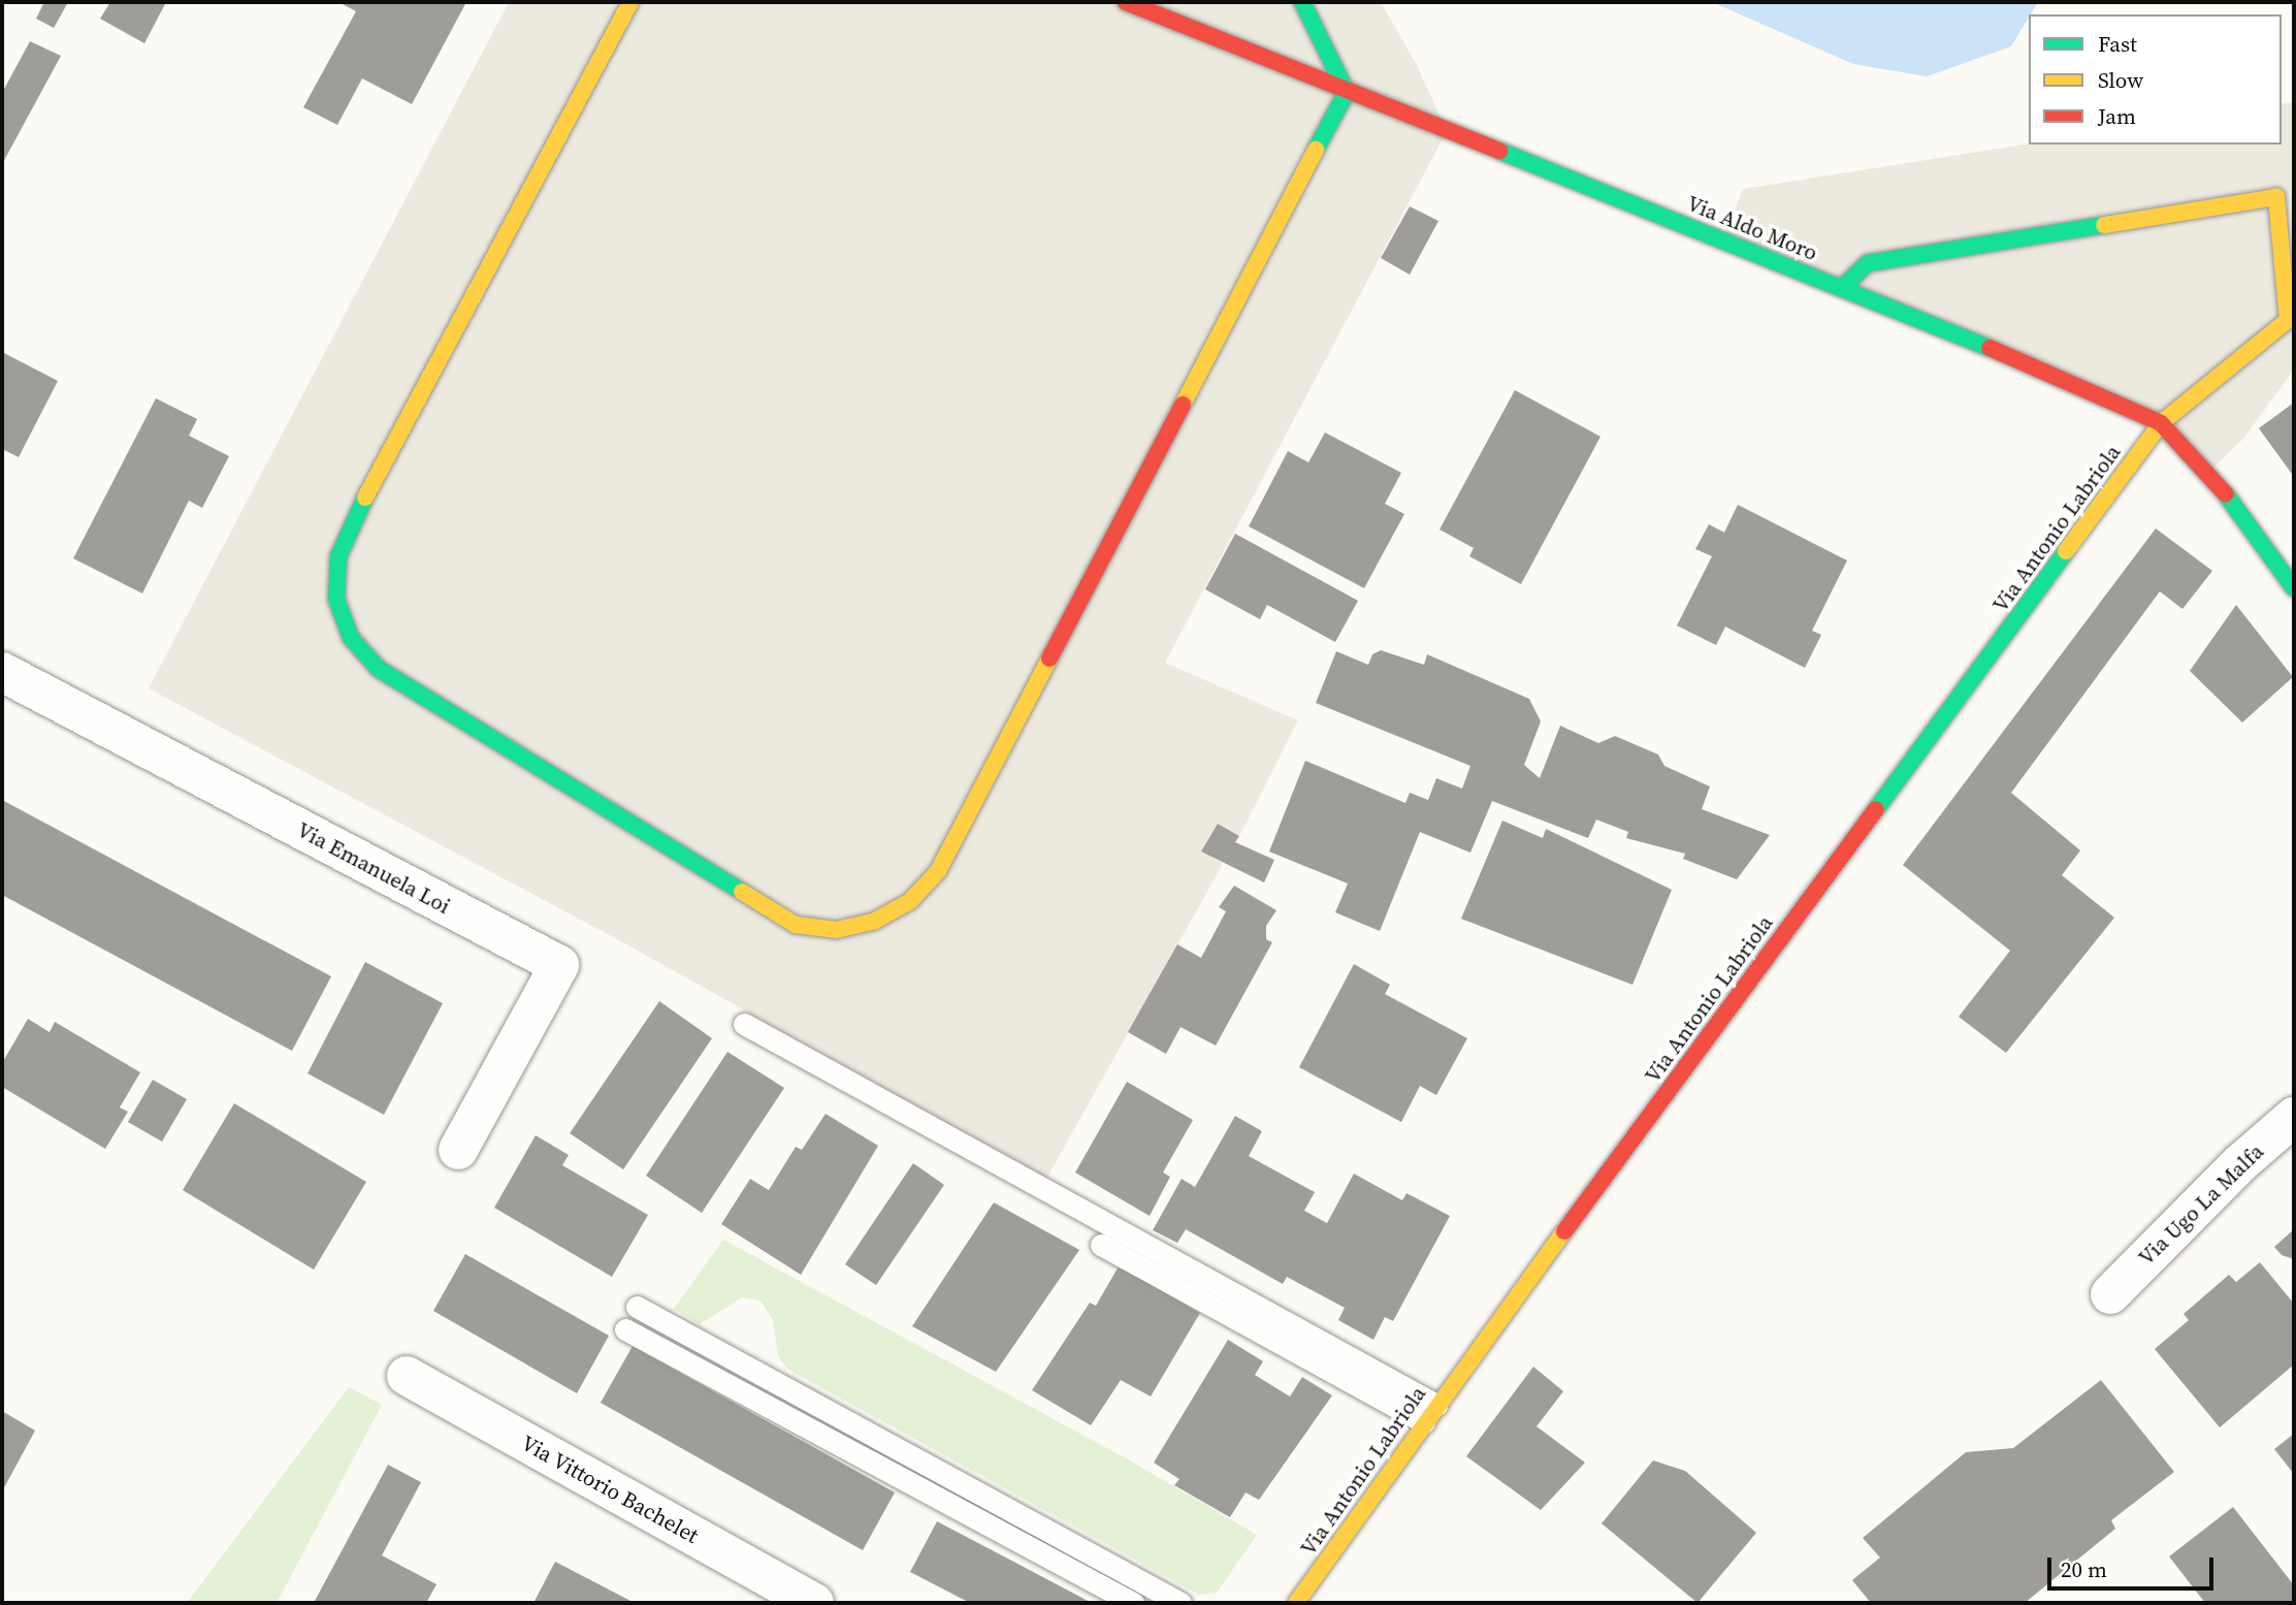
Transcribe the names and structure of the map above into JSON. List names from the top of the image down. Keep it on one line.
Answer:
{"streets":{"street":["Via Aldo Moro","Via Antonio Labriola","Via Emanuela Loi","Via Ugo La Malfa","Via Vittorio Bachelet"]},"crossings":[["Via Aldo Moro","Via Antonio Labriola"]],"legend":["Fast","Slow","Jam"],"scale_bar":"20 m"}
